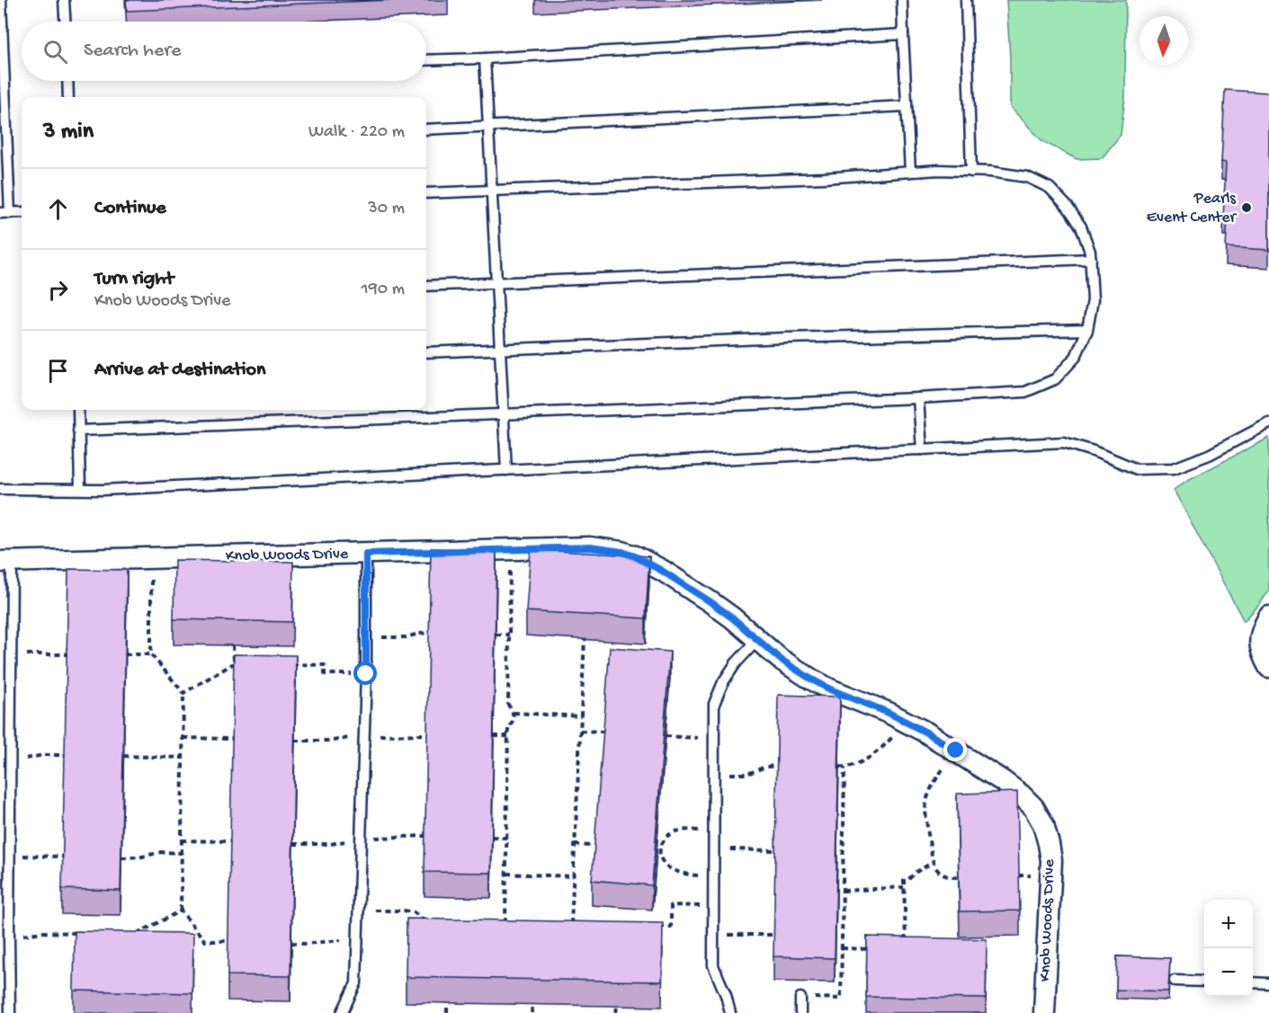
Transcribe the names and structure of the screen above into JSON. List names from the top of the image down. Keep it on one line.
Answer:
{"streets":{"street":["Knob Woods Drive"]},"places":["Pearls Event Center"],"north":"bottom","page":{"search":"Search here","heading":["3 min","Walk · 220 m"],"list":[["Continue","30 m"],["Turn right","Knob Woods Drive","190 m"],"Arrive at destination"],"map_buttons":["+","−"]}}
